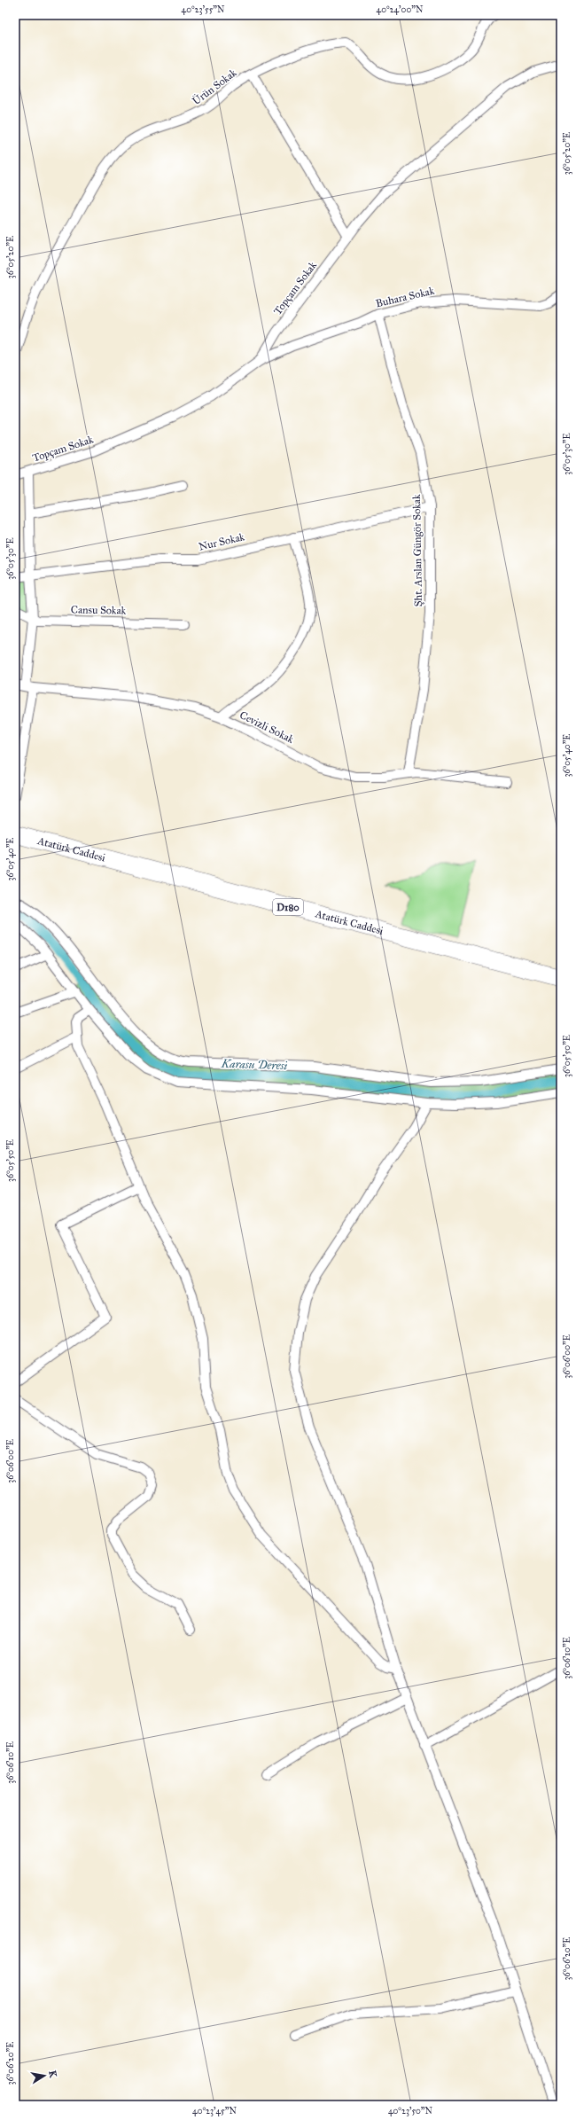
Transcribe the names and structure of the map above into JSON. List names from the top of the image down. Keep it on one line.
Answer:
{"streets":{"highway":["Atatürk Caddesi","D180"],"street":["Ürün Sokak","Topçam Sokak","Buhara Sokak","Nur Sokak","Şht. Arslan Güngör Sokak","Cansu Sokak","Cevizli Sokak"]},"crossings":[["Topçam Sokak","Buhara Sokak"],["Buhara Sokak","Şht. Arslan Güngör Sokak"],["Nur Sokak","Şht. Arslan Güngör Sokak"],["Şht. Arslan Güngör Sokak","Cevizli Sokak"]],"water":["Karasu Deresi"],"north":"right","coordinates":["40°23'55\"N","40°24'00\"N","36°05'20\"E","36°05'30\"E","36°05'40\"E","36°05'50\"E","36°06'00\"E","36°06'10\"E","36°06'20\"E","40°23'45\"N","40°23'50\"N"]}
